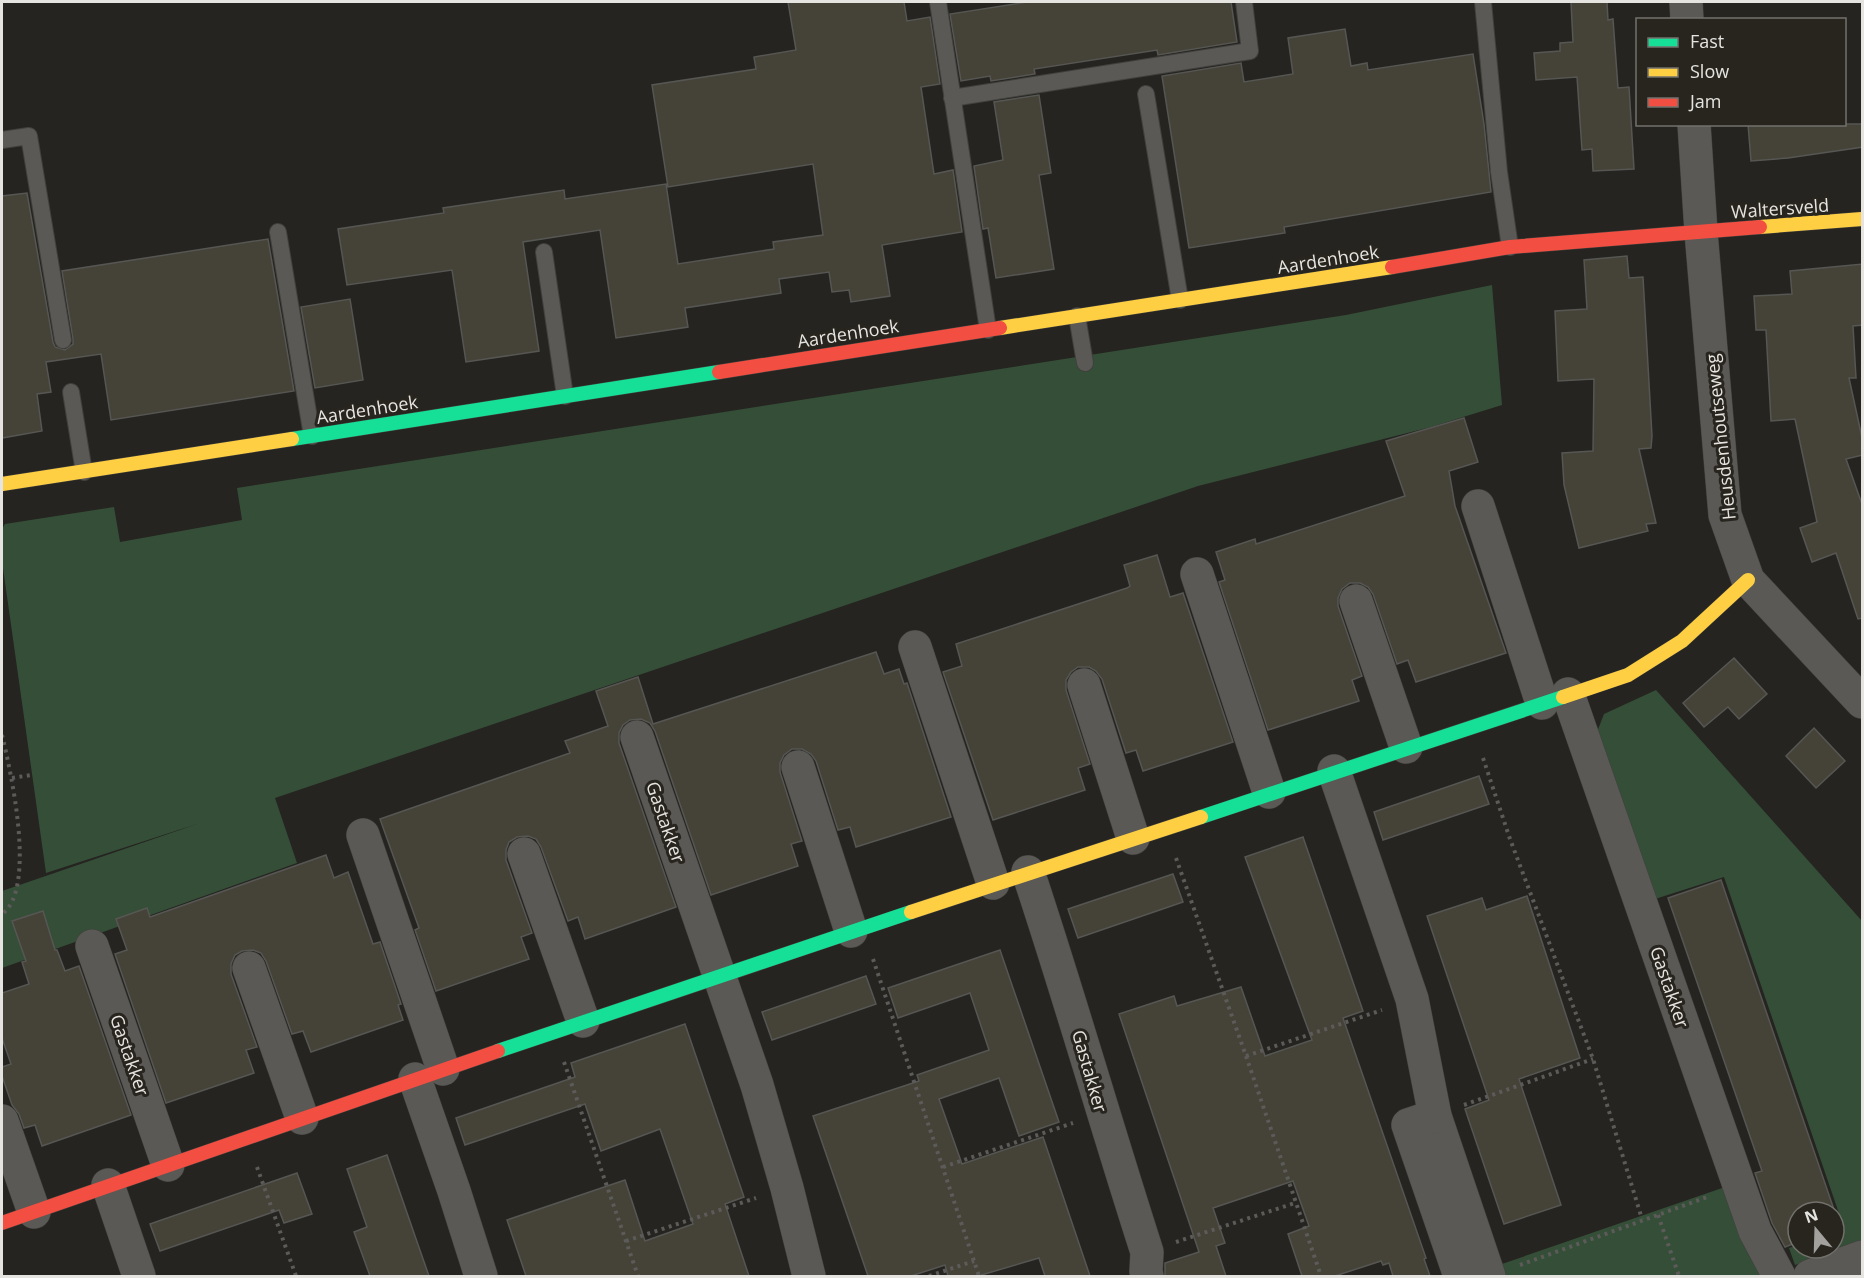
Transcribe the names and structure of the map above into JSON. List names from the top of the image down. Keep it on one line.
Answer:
{"streets":{"street":["Waltersveld","Aardenhoek","Heusdenhoutseweg","Gastakker"]},"crossings":[["Waltersveld","Aardenhoek"],["Waltersveld","Heusdenhoutseweg"],["Aardenhoek","Heusdenhoutseweg"]],"legend":["Fast","Slow","Jam"],"north":"top"}
